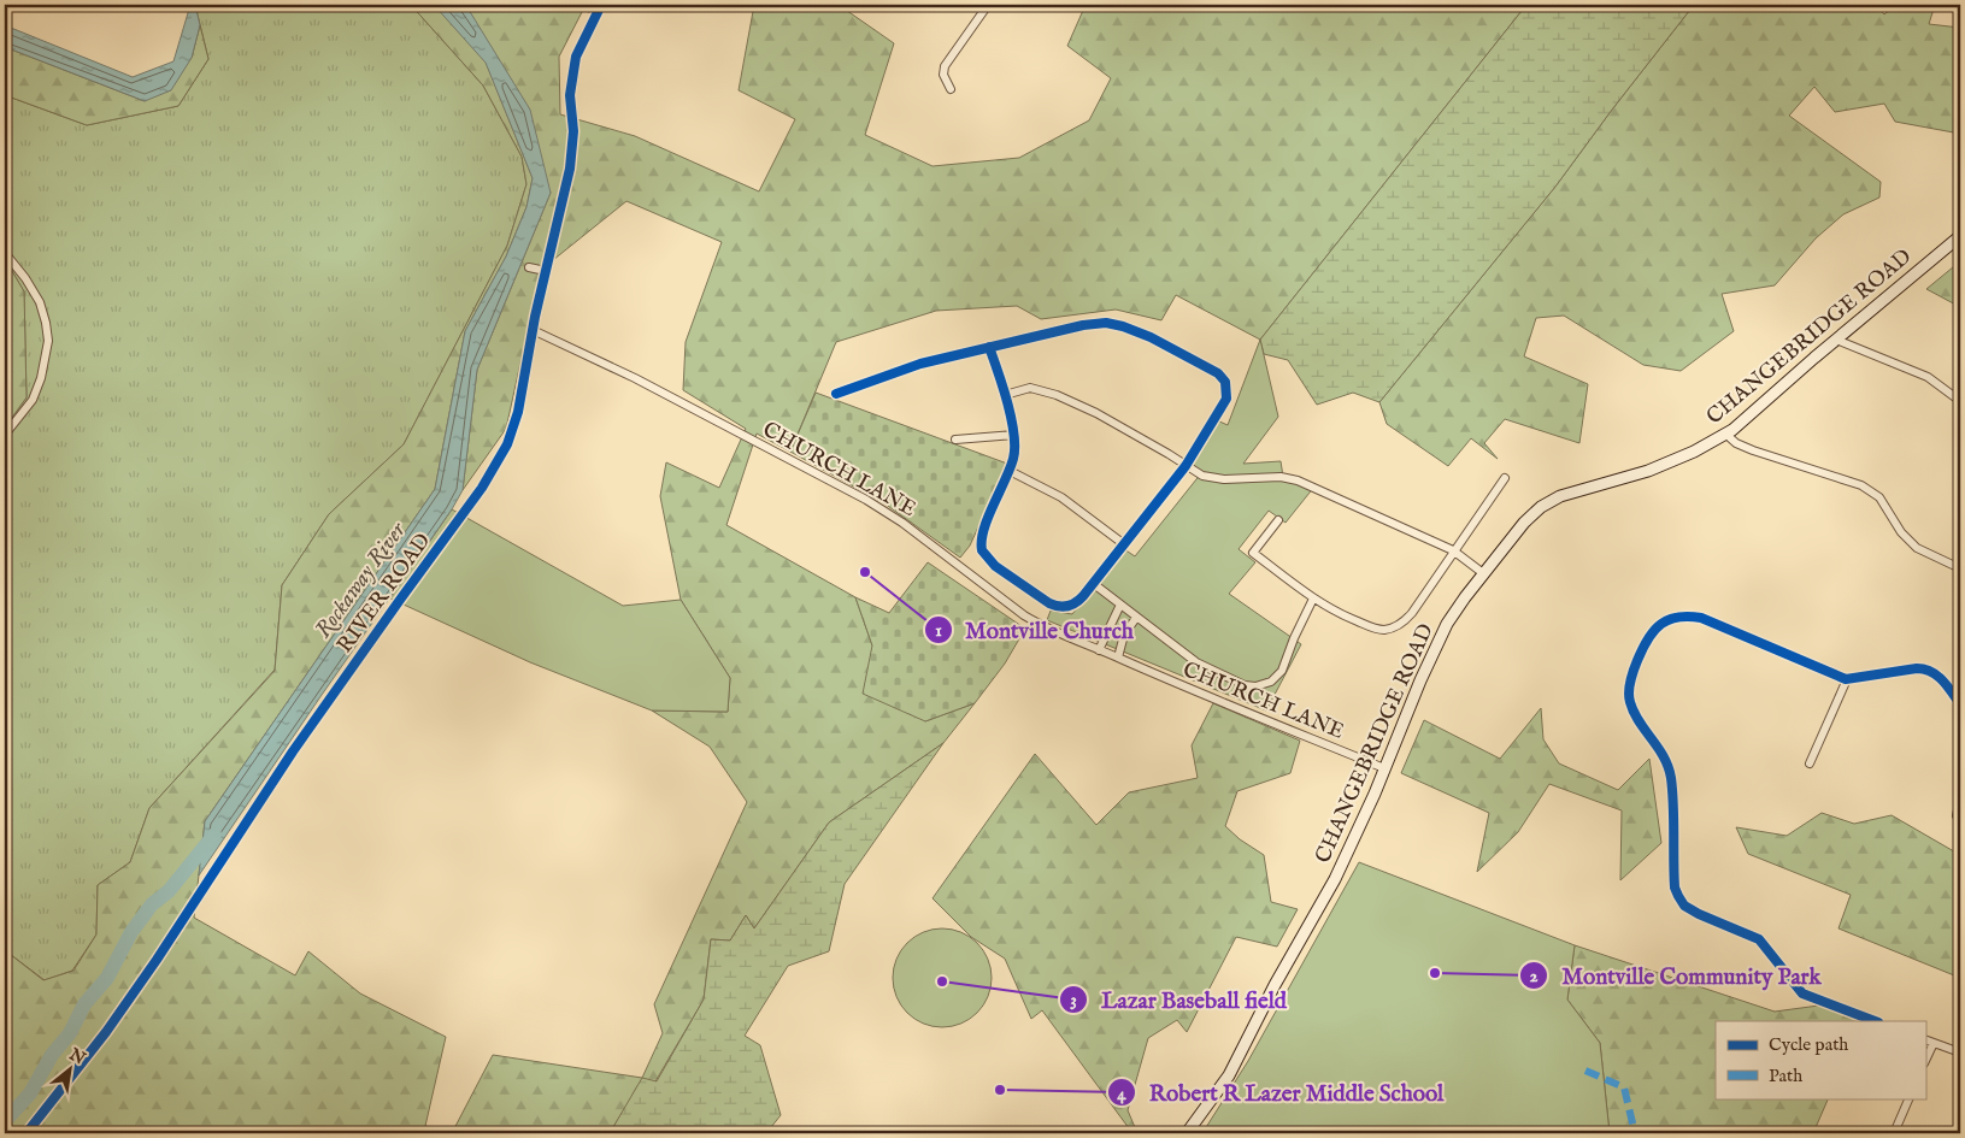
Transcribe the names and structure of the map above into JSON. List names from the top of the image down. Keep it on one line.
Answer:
{"streets":{"main road":["CHANGEBRIDGE ROAD"],"street":["CHURCH LANE","RIVER ROAD"]},"crossings":[["CHANGEBRIDGE ROAD","CHURCH LANE"],["CHURCH LANE","RIVER ROAD"]],"water":["Rockaway River"],"places":["Montville Church","Montville Community Park","Lazar Baseball field","Robert R Lazer Middle School"],"legend":["Cycle path","Path"],"north":"top right"}
